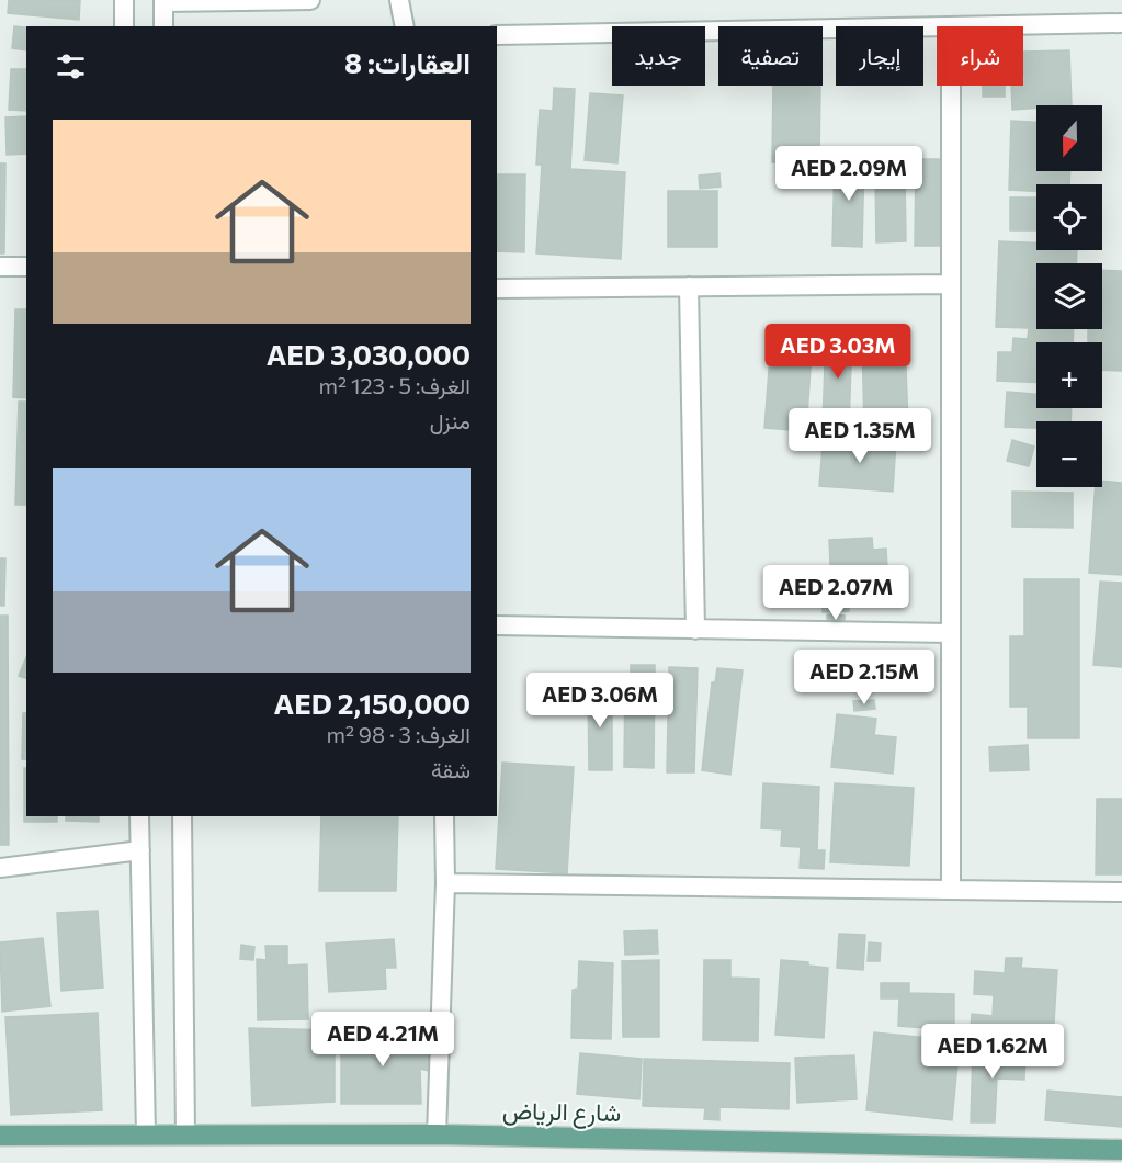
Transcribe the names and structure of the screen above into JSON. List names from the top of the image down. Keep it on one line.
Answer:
{"streets":{"main road":["شارع الرياض"]},"north":"bottom","page":{"chip":["شراء","إيجار","تصفية","جديد"],"heading":"العقارات: 8","map_buttons":["+","−"],"list":[{"name":"AED 3,030,000","note":"الغرف: 5 · 123 m² · منزل"},{"name":"AED 2,150,000","note":"الغرف: 3 · 98 m² · شقة"}],"price":["AED 2.09M","AED 3.03M","AED 1.35M","AED 2.07M","AED 2.15M","AED 3.06M","AED 4.21M","AED 1.62M"]}}
